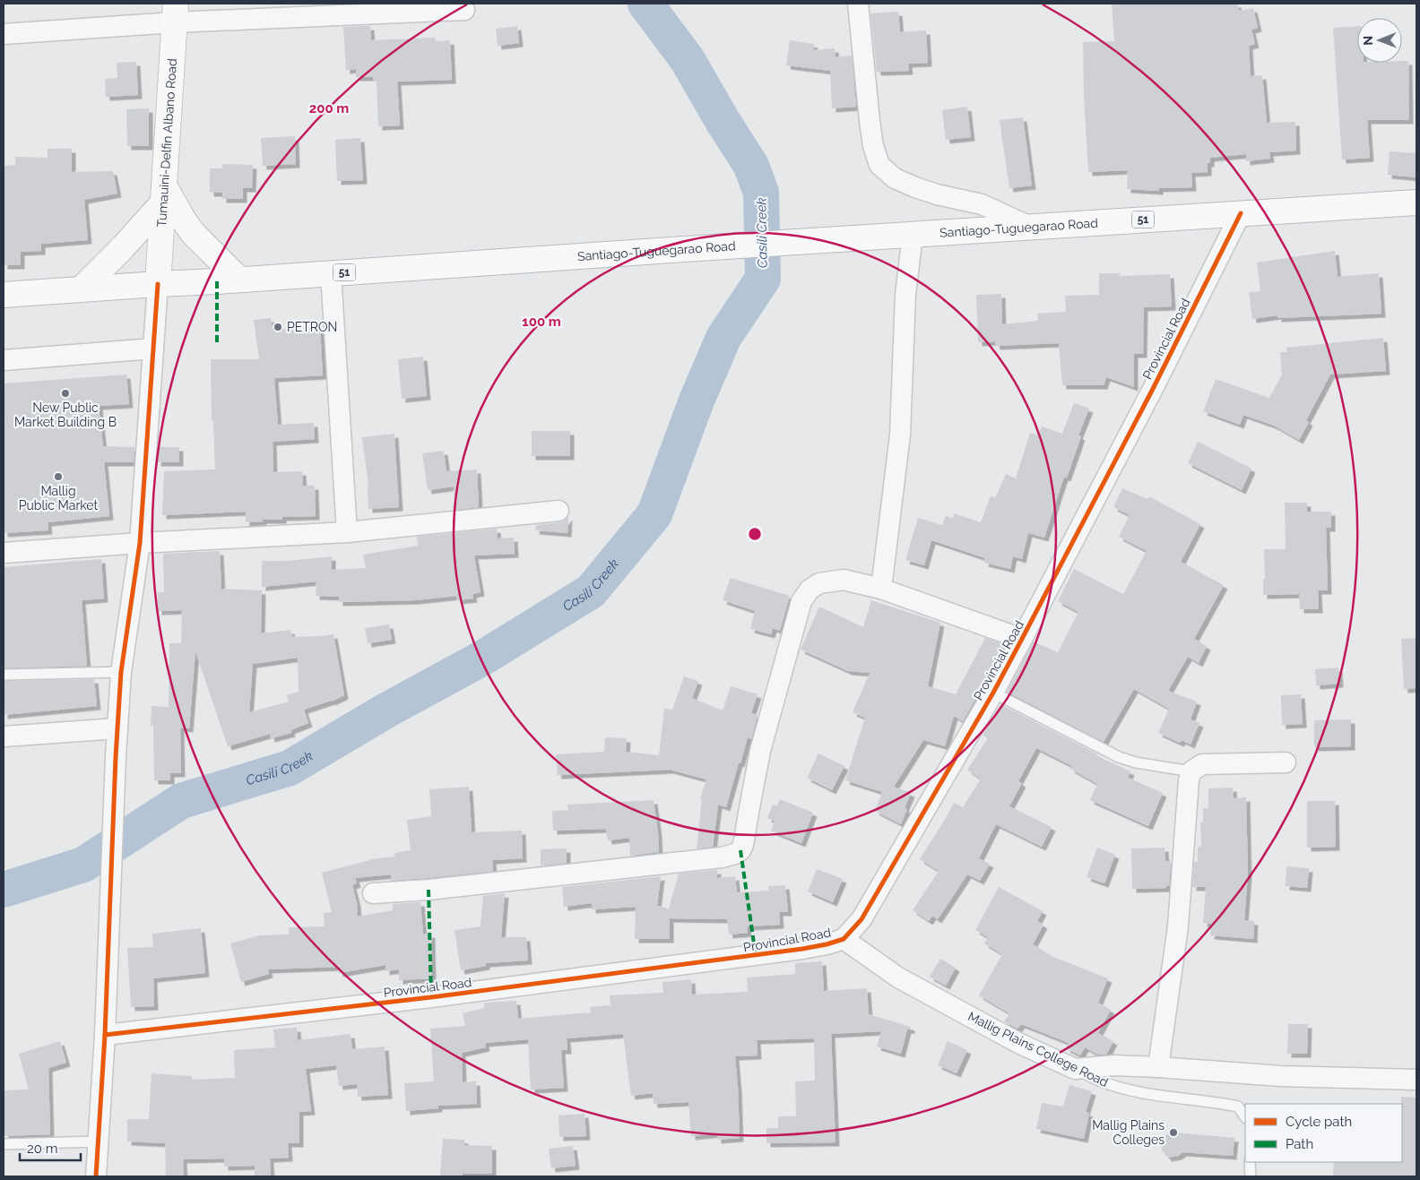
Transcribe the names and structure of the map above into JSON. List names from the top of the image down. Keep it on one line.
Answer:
{"streets":{"main road":["Tumauini-Delfin Albano Road","51","Santiago-Tuguegarao Road"],"street":["Provincial Road","Mallig Plains College Road"]},"crossings":[["Tumauini-Delfin Albano Road","Santiago-Tuguegarao Road"],["Santiago-Tuguegarao Road","Provincial Road"],["Provincial Road","Mallig Plains College Road"]],"water":["Casili Creek"],"places":["PETRON","New Public Market Building B","Mallig Public Market","Mallig Plains Colleges"],"legend":["Cycle path","Path"],"scale_bar":"20 m","north":"left","rings":["200 m","100 m"]}
